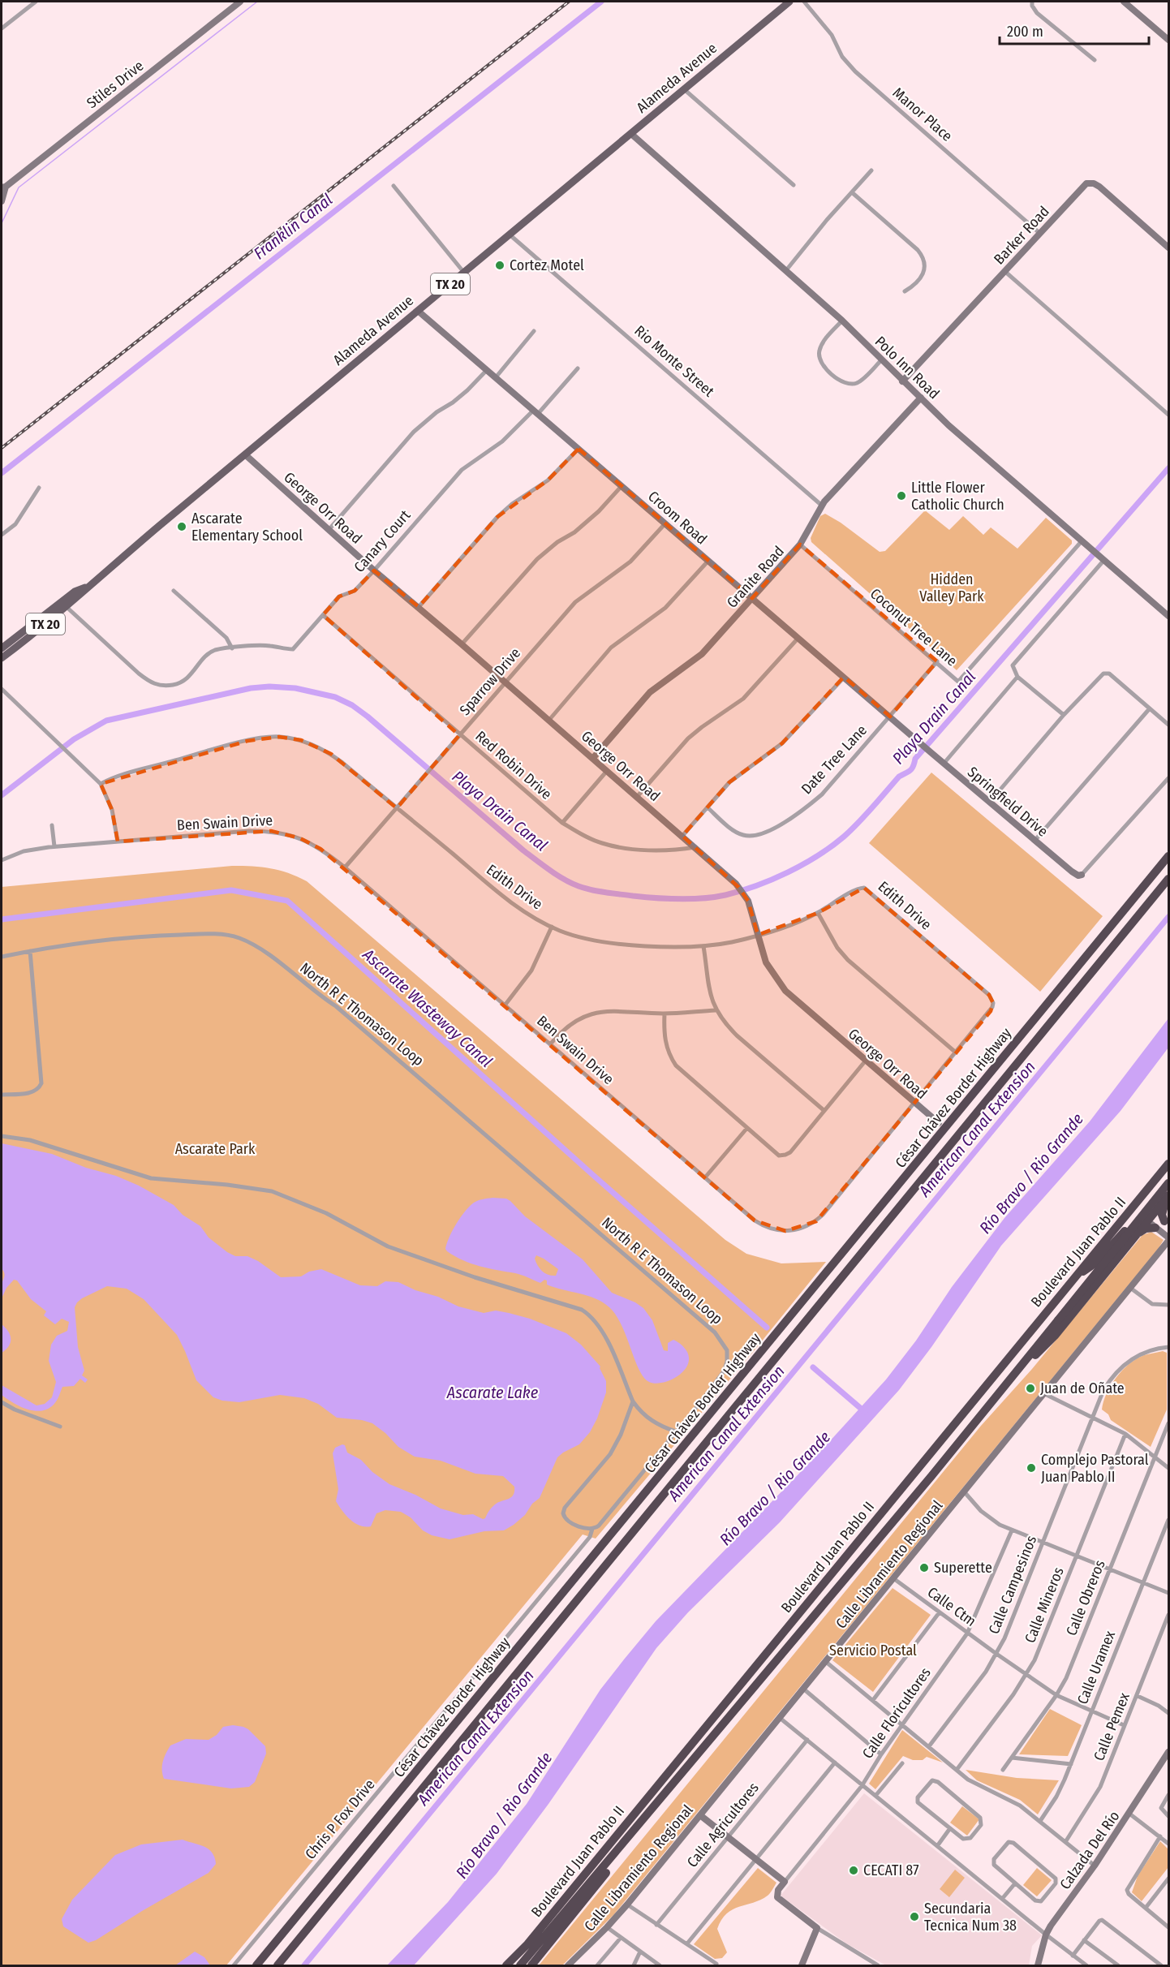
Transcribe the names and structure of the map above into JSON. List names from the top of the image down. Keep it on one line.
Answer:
{"streets":{"highway":["César Chávez Border Highway","Boulevard Juan Pablo II"],"main road":["Alameda Avenue","TX 20"],"street":["Stiles Drive","Manor Place","Barker Road","Rio Monte Street","Polo Inn Road","George Orr Road","Croom Road","Canary Court","Granite Road","Coconut Tree Lane","Sparrow Drive","Date Tree Lane","Red Robin Drive","Springfield Drive","Ben Swain Drive","Edith Drive","North R E Thomason Loop","Calle Libramiento Regional","Calle Campesinos","Calle Obreros","Calle Mineros","Calle Ctm","Calle Uramex","Calle Floricultores","Calle Pemex","Chris P Fox Drive","Calle Agricultores","Calzada Del Río"]},"crossings":[["Alameda Avenue","Rio Monte Street"],["Alameda Avenue","Polo Inn Road"],["Alameda Avenue","George Orr Road"],["Alameda Avenue","Croom Road"],["Alameda Avenue","Canary Court"],["Manor Place","Barker Road"],["Barker Road","Polo Inn Road"],["Rio Monte Street","Granite Road"],["Polo Inn Road","Granite Road"],["Polo Inn Road","Coconut Tree Lane"],["George Orr Road","Canary Court"],["George Orr Road","Granite Road"],["George Orr Road","Sparrow Drive"],["George Orr Road","Red Robin Drive"],["George Orr Road","Ben Swain Drive"],["George Orr Road","Edith Drive"],["Croom Road","Canary Court"],["Croom Road","Granite Road"],["Croom Road","Sparrow Drive"],["Croom Road","Date Tree Lane"],["Croom Road","Springfield Drive"],["Canary Court","Red Robin Drive"],["Granite Road","Coconut Tree Lane"],["Coconut Tree Lane","Date Tree Lane"],["Sparrow Drive","Red Robin Drive"],["Sparrow Drive","Ben Swain Drive"],["Sparrow Drive","Edith Drive"],["Ben Swain Drive","Edith Drive"],["North R E Thomason Loop","Chris P Fox Drive"],["Calle Libramiento Regional","Calle Ctm"],["Calle Campesinos","Calle Ctm"],["Calle Obreros","Calle Ctm"],["Calle Mineros","Calle Ctm"],["Calle Ctm","Calle Uramex"],["Calle Ctm","Calle Floricultores"],["Calle Ctm","Calle Pemex"]],"water":["Franklin Canal","Playa Drain Canal","Ascarate Wasteway Canal","American Canal Extension","Río Bravo / Rio Grande","Ascarate Lake"],"parks":["Hidden Valley Park","Ascarate Park","Servicio Postal"],"places":["Cortez Motel","Little Flower Catholic Church","Ascarate Elementary School","Juan de Oñate","Complejo Pastoral Juan Pablo II","Superette","CECATI 87","Secundaria Tecnica Num 38"],"scale_bar":"200 m"}
